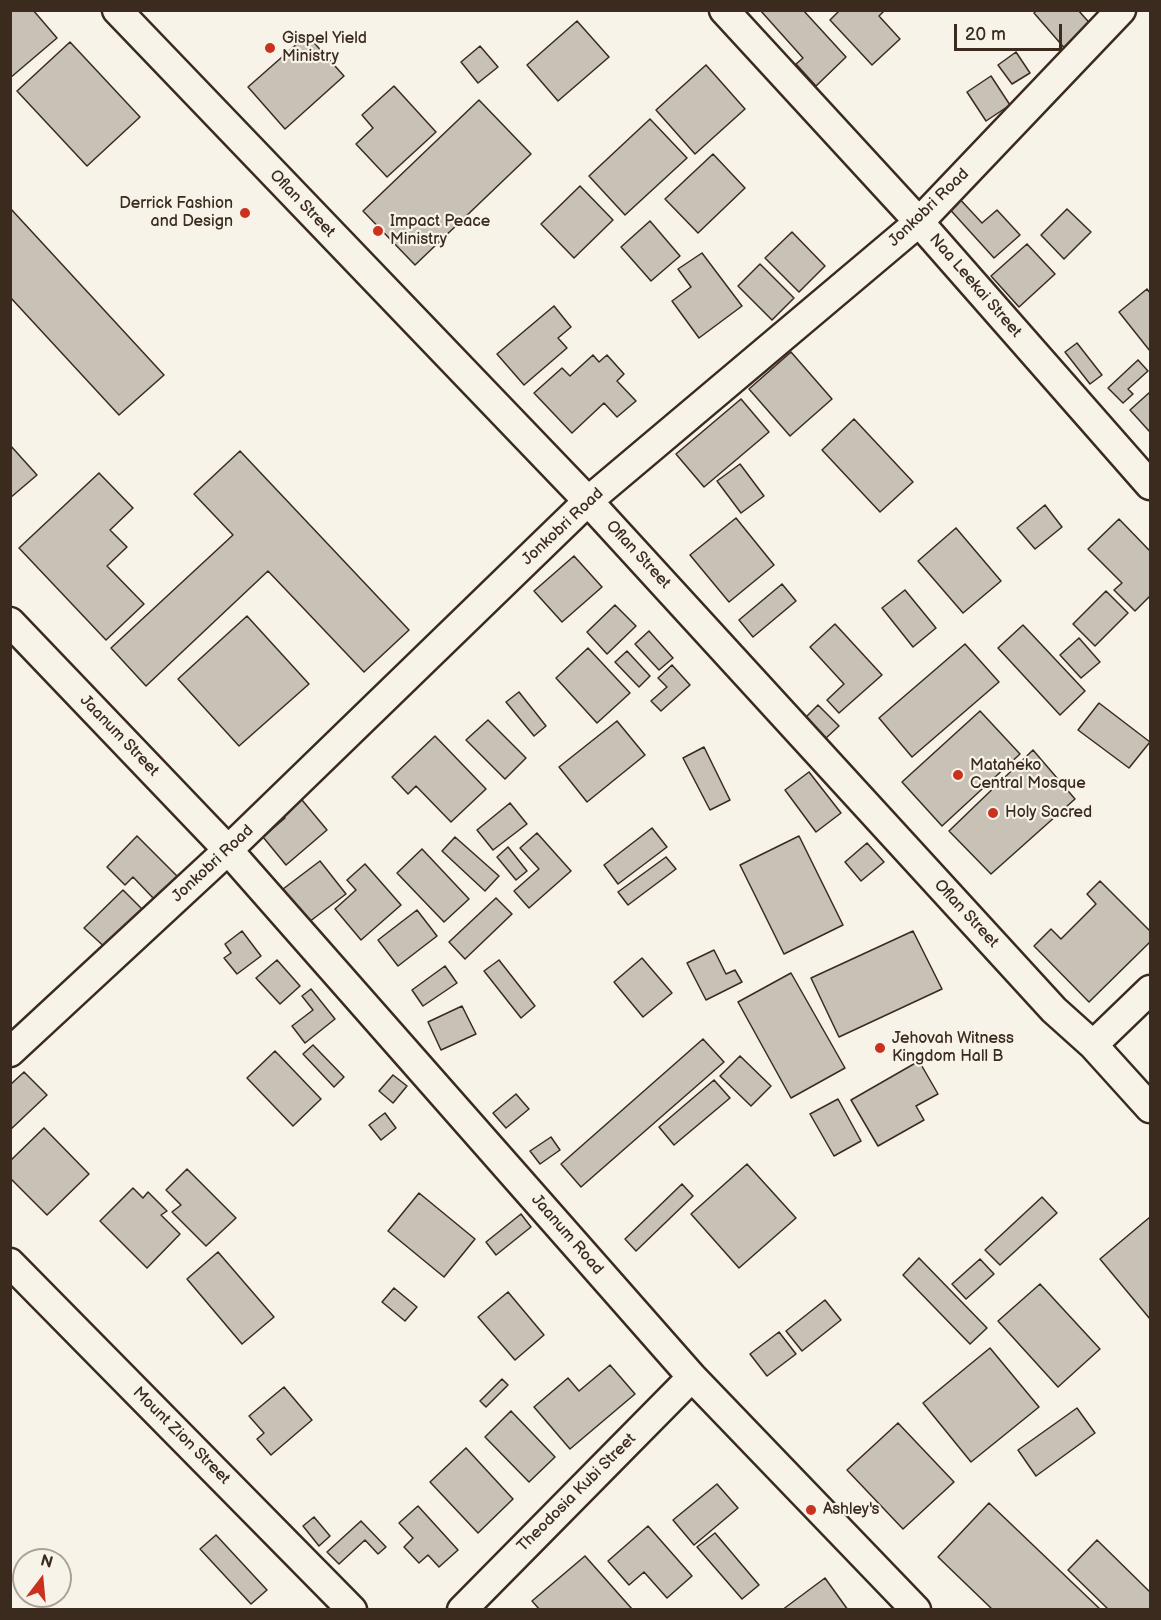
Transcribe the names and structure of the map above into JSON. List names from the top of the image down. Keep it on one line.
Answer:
{"streets":{"street":["Oflan Street","Jonkobri Road","Naa Leekai Street","Jaanum Street","Jaanum Road","Mount Zion Street","Theodosia Kubi Street"]},"crossings":[["Oflan Street","Jonkobri Road"],["Jonkobri Road","Naa Leekai Street"],["Jonkobri Road","Jaanum Street"],["Jonkobri Road","Jaanum Road"],["Jaanum Street","Jaanum Road"],["Jaanum Road","Theodosia Kubi Street"]],"places":["Gispel Yield Ministry","Derrick Fashion and Design","Impact Peace Ministry","Mataheko Central Mosque","Holy Sacred","Jehovah Witness Kingdom Hall B","Ashley's"],"scale_bar":"20 m","north":"top"}
